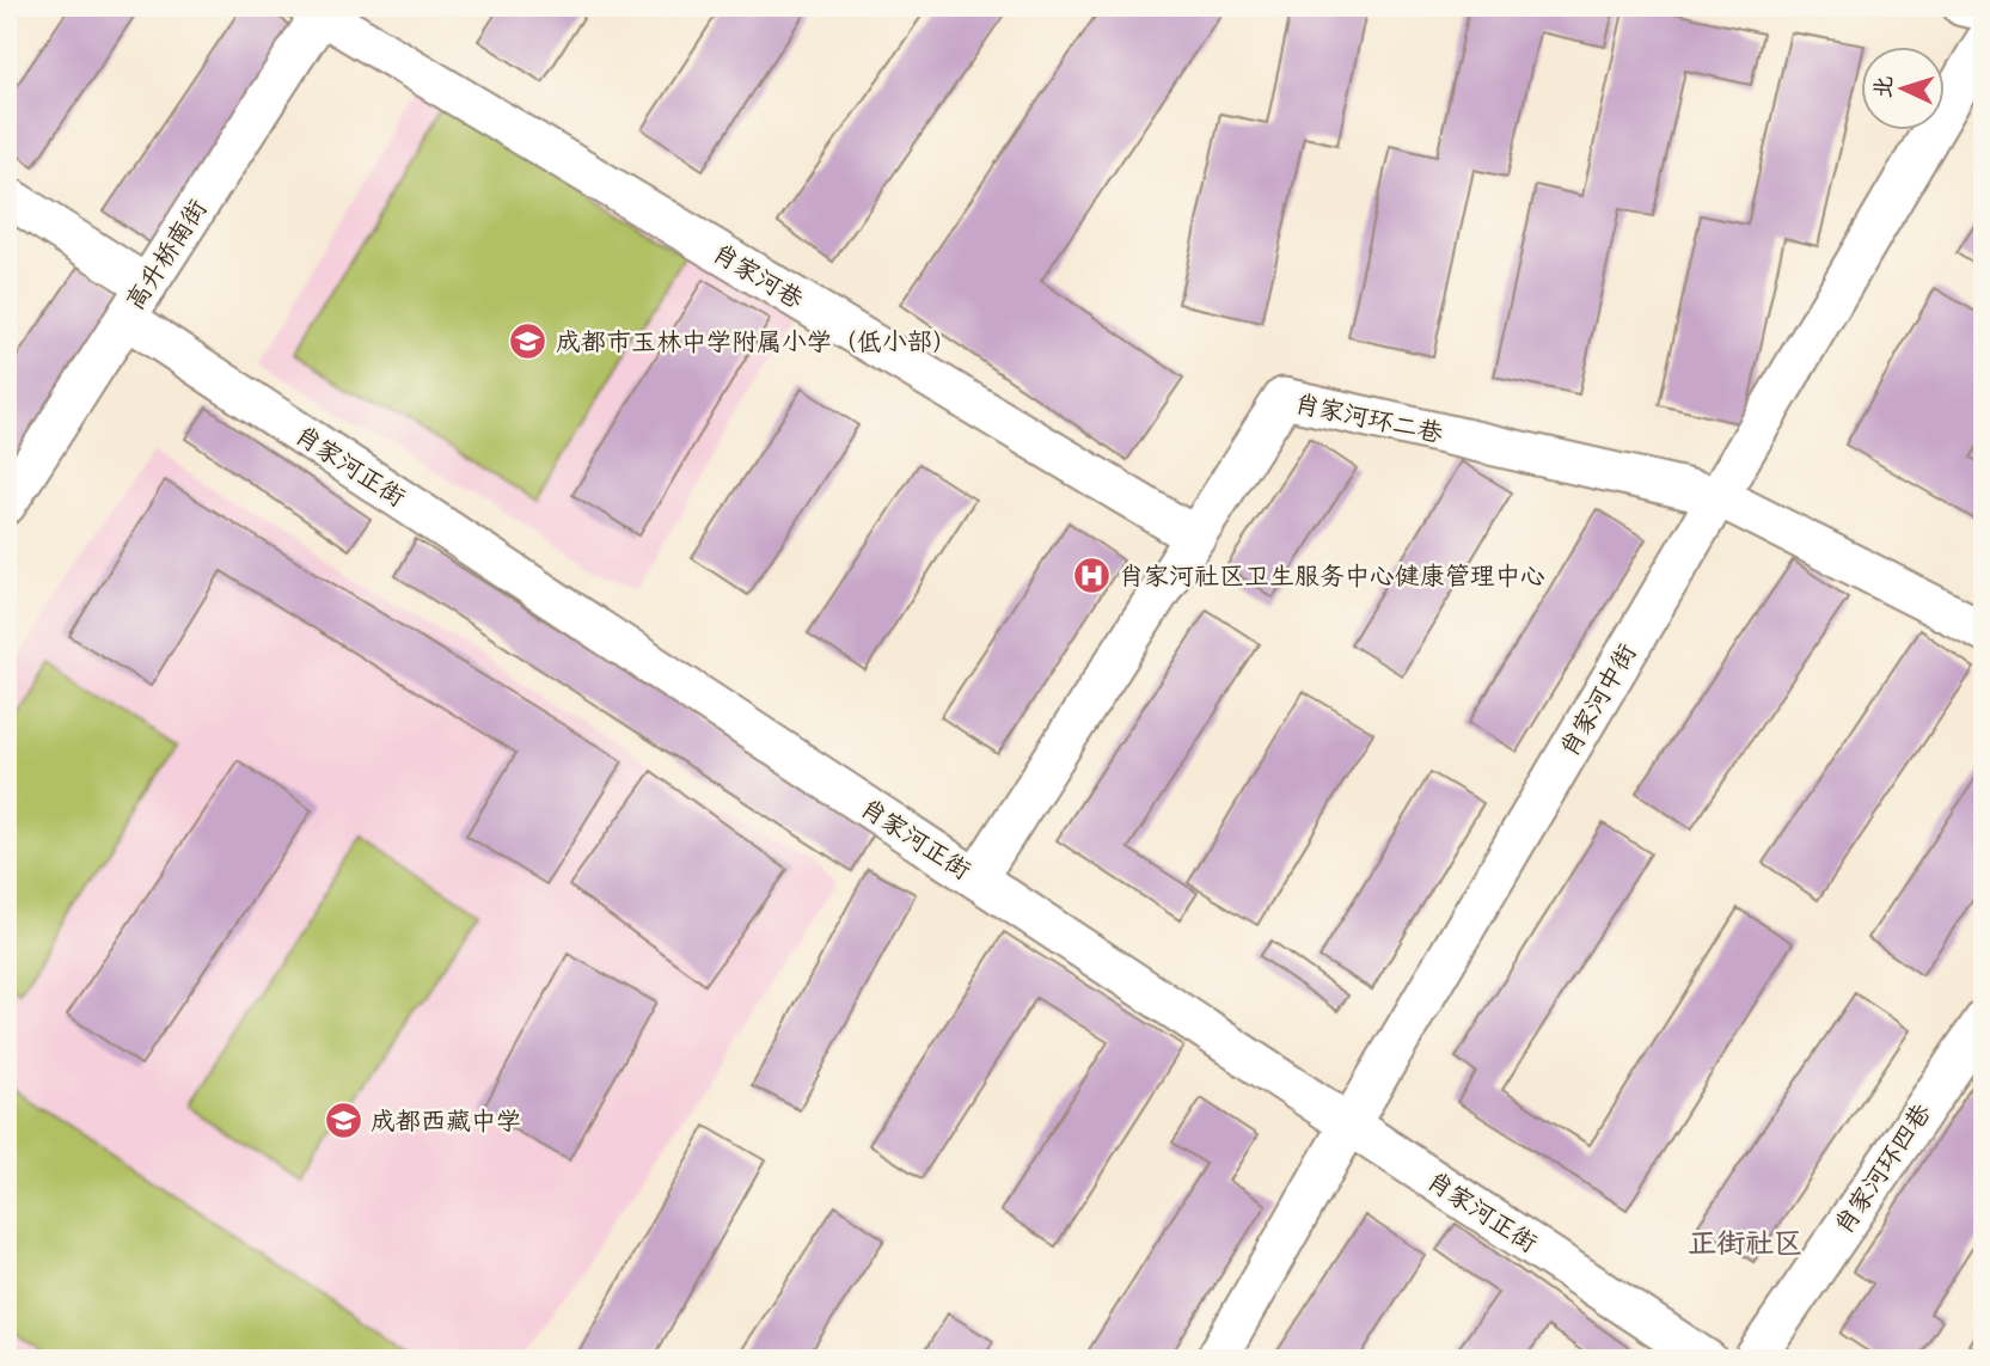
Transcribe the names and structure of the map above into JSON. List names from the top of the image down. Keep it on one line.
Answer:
{"streets":{"street":["高升桥南街","肖家河巷","肖家河环二巷","肖家河正街","肖家河中街","肖家河环四巷"]},"crossings":[["高升桥南街","肖家河巷"],["高升桥南街","肖家河正街"],["肖家河巷","肖家河环二巷"],["肖家河环二巷","肖家河正街"],["肖家河环二巷","肖家河中街"],["肖家河正街","肖家河中街"]],"districts":["正街社区"],"places":{"school or university":["成都市玉林中学附属小学（低小部）","成都西藏中学"],"hospital":["肖家河社区卫生服务中心健康管理中心"]},"north":"left"}
